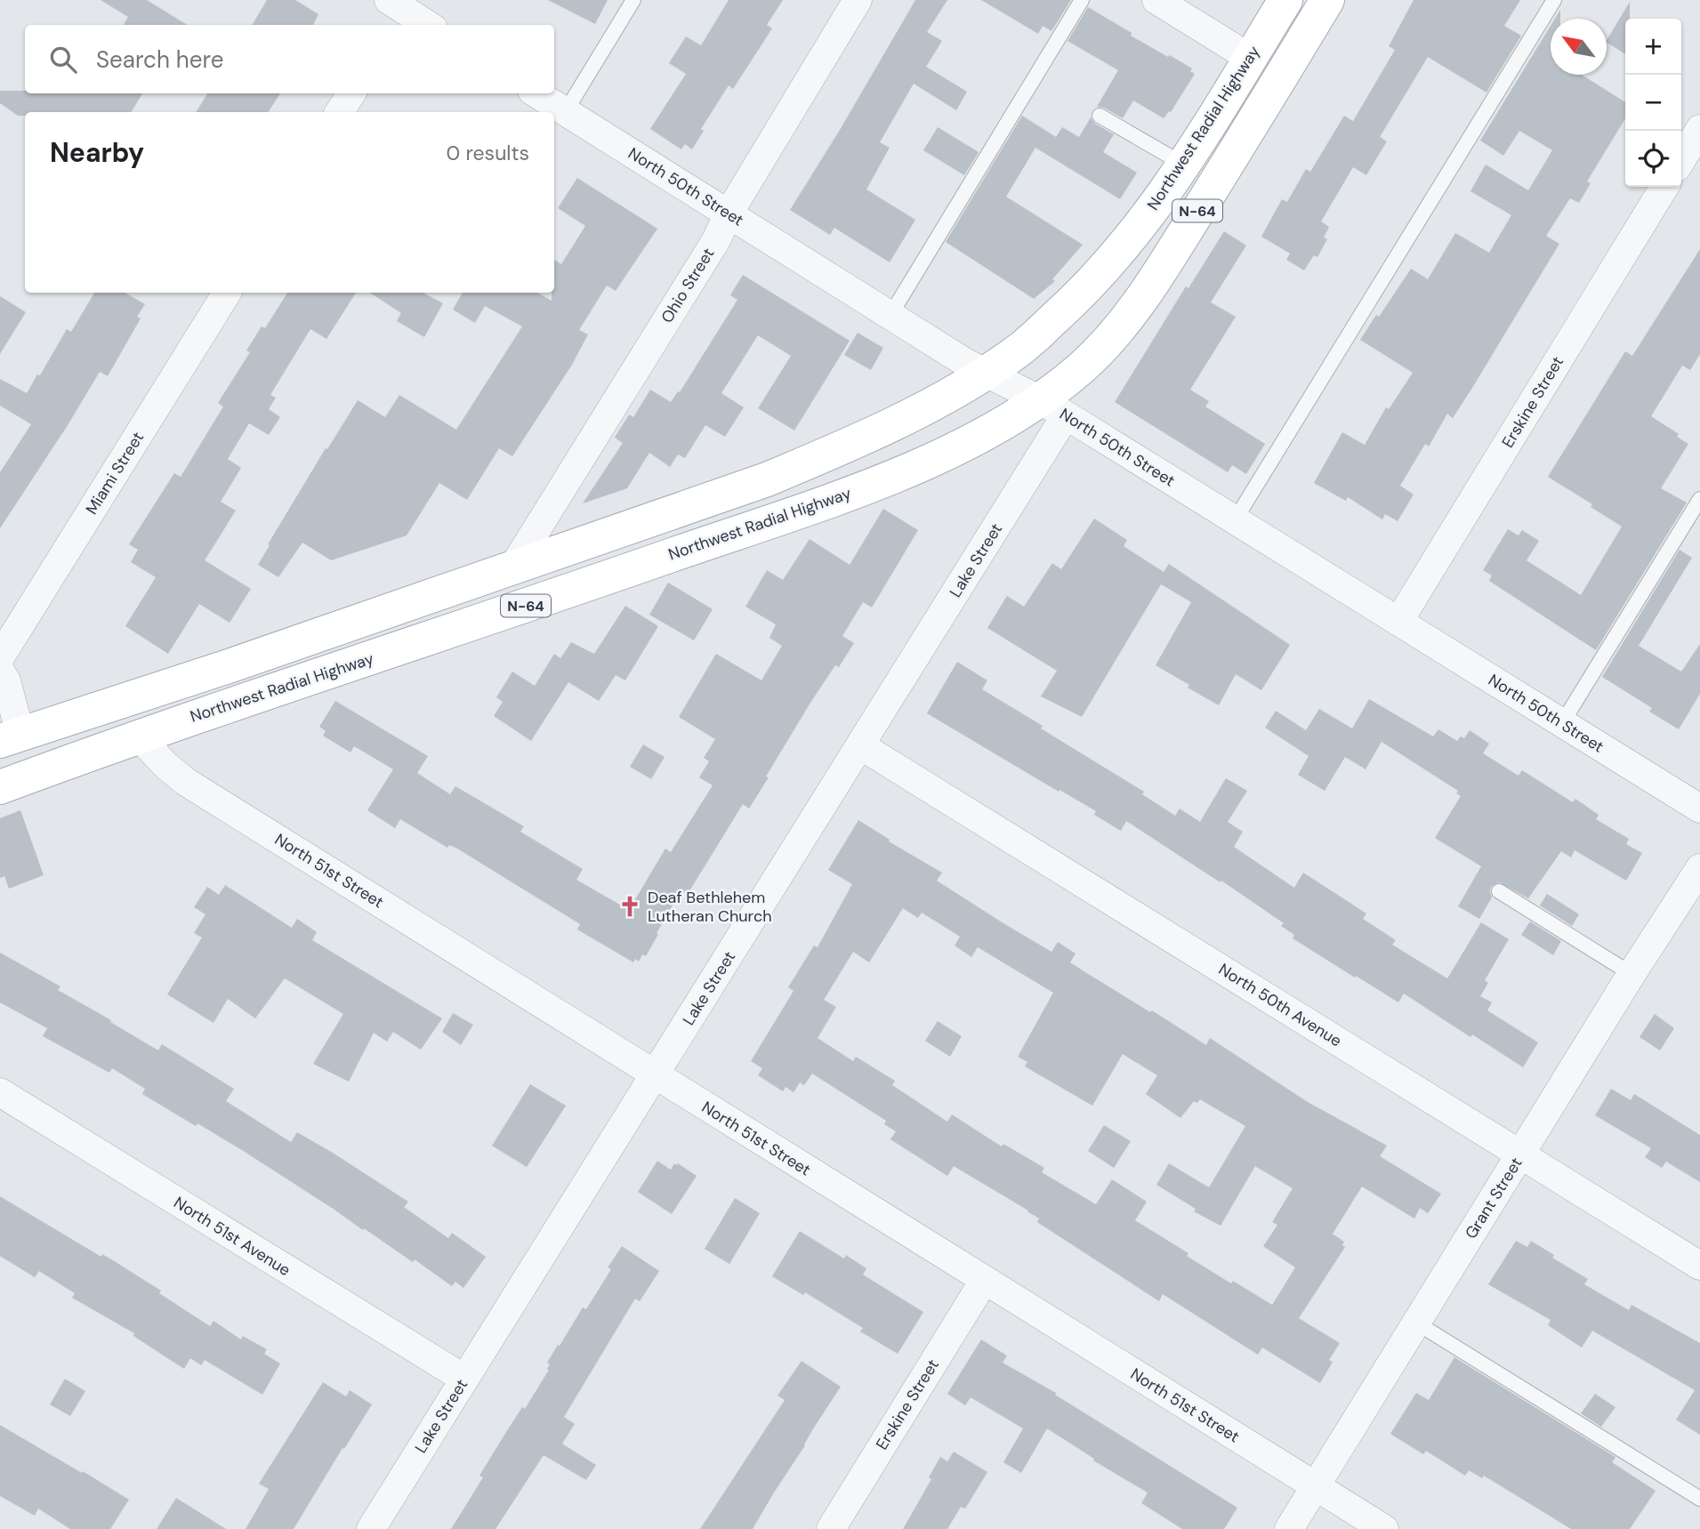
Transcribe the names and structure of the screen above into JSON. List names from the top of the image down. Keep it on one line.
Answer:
{"streets":{"main road":["Northwest Radial Highway","N-64"],"street":["North 50th Street","Ohio Street","Erskine Street","Miami Street","Lake Street","North 51st Street","North 50th Avenue","Grant Street","North 51st Avenue"]},"crossings":[["Northwest Radial Highway","North 50th Street"],["Northwest Radial Highway","Ohio Street"],["Northwest Radial Highway","Lake Street"],["Northwest Radial Highway","North 51st Street"],["North 50th Street","Ohio Street"],["North 50th Street","Erskine Street"],["North 50th Street","Lake Street"],["Erskine Street","North 51st Street"],["Lake Street","North 51st Street"],["Lake Street","North 50th Avenue"],["Lake Street","North 51st Avenue"],["North 51st Street","Grant Street"],["North 50th Avenue","Grant Street"]],"places":{"church":["Deaf Bethlehem Lutheran Church"]},"north":"top left","page":{"map_buttons":["+","−"],"search":"Search here","heading":["Nearby","0 results"]}}
